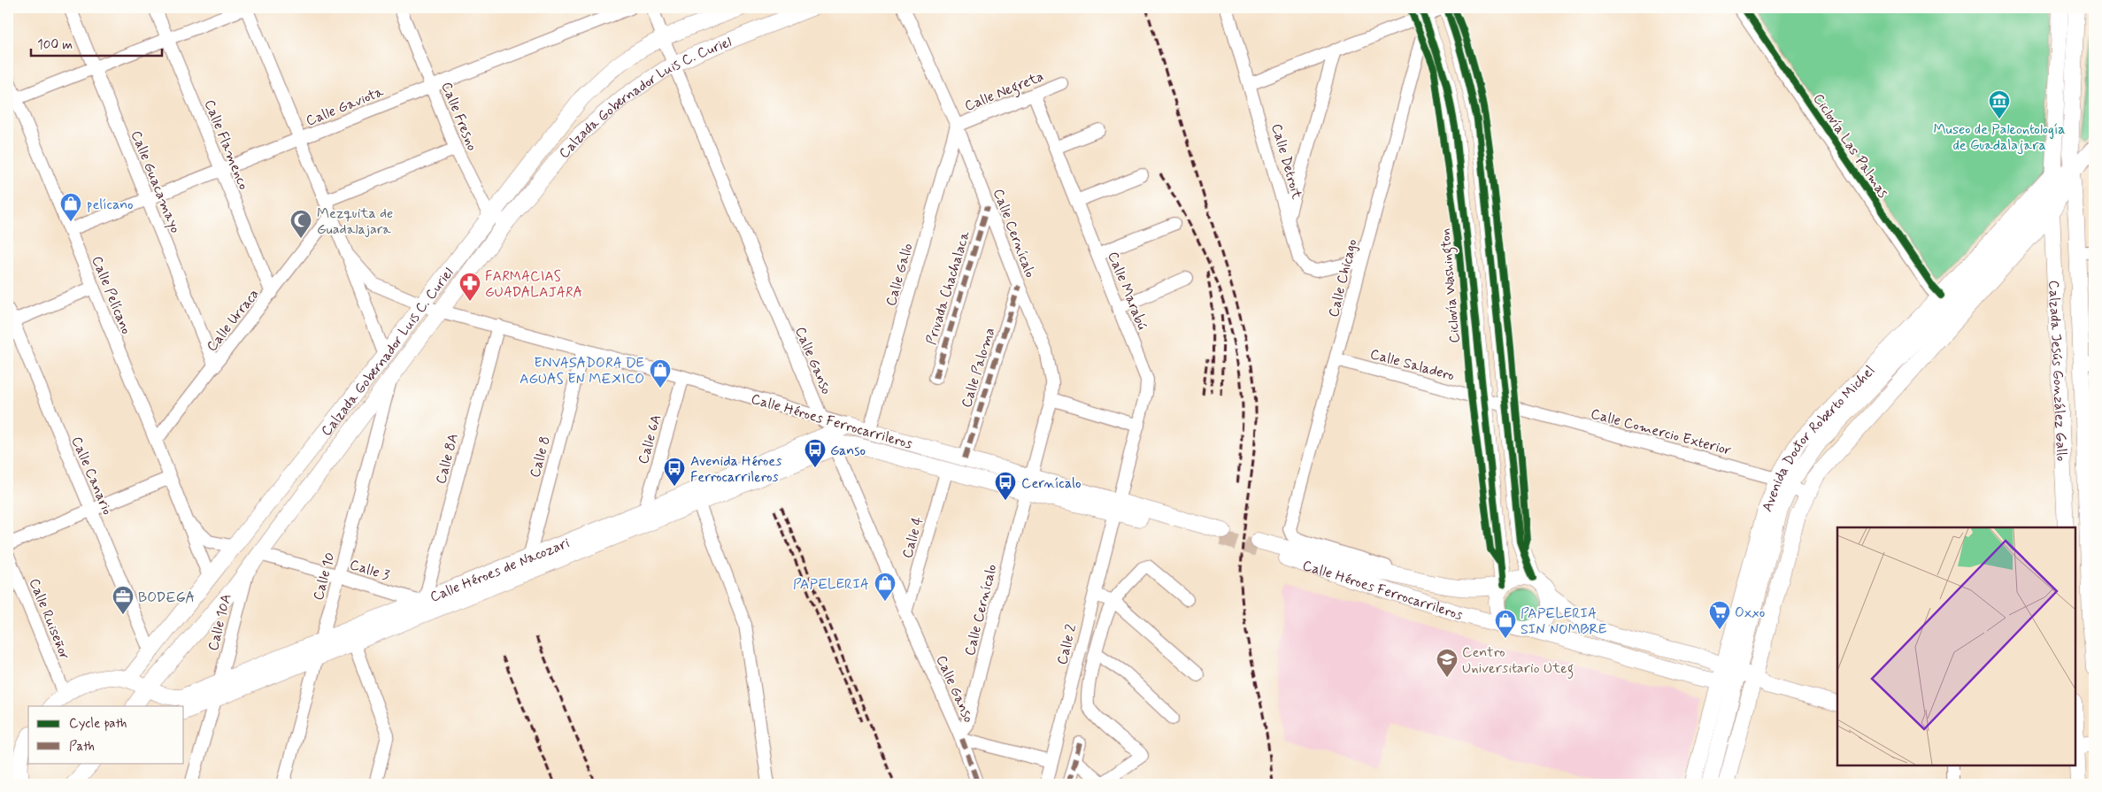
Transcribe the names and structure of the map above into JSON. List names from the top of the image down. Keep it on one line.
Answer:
{"streets":{"main road":["Calzada Gobernador Luis C. Curiel","Calzada Jesús González Gallo","Calle Héroes Ferrocarrileros","Avenida Doctor Roberto Michel","Calle Héroes de Nacozari"],"street":["Calle Negreta","Calle Gaviota","Calle Fresno","Calle Flamenco","Calle Detroit","Calle Guacamayo","Calle Cernícalo","Calle Gallo","Calle Chicago","Privada Chachalaca","Calle Marabú","Calle Pelícano","Calle Urraca","Calle Ganso","Calle Saladero","Calle Paloma","Calle Comercio Exterior","Calle 6A","Calle 8","Calle 8A","Calle Canario","Calle 4","Calle 3","Calle 10","Calle Ruiseñor","Calle 10A","Calle 2"],"cycle path":["Ciclovía Las Palmas","Ciclovía Washington"]},"crossings":[["Calle Negreta","Calle Cernícalo"],["Calle Negreta","Calle Gallo"],["Calle Negreta","Calle Marabú"],["Calzada Gobernador Luis C. Curiel","Calle Fresno"],["Calzada Gobernador Luis C. Curiel","Calle Pelícano"],["Calzada Gobernador Luis C. Curiel","Calle Ganso"],["Calzada Gobernador Luis C. Curiel","Calle Héroes Ferrocarrileros"],["Calzada Gobernador Luis C. Curiel","Calle Canario"],["Calzada Gobernador Luis C. Curiel","Calle 3"],["Calzada Gobernador Luis C. Curiel","Calle Héroes de Nacozari"],["Calzada Gobernador Luis C. Curiel","Calle 10"],["Calzada Gobernador Luis C. Curiel","Calle 10A"],["Calle Gaviota","Calle Fresno"],["Calle Gaviota","Calle Flamenco"],["Calle Gaviota","Calle Guacamayo"],["Calle Gaviota","Calle Pelícano"],["Calle Flamenco","Calle Urraca"],["Calle Detroit","Calle Chicago"],["Calle Guacamayo","Calle Urraca"],["Calle Cernícalo","Calle Gallo"],["Calle Cernícalo","Privada Chachalaca"],["Calle Cernícalo","Calle Ganso"],["Calle Cernícalo","Calle Paloma"],["Calle Cernícalo","Calle Héroes Ferrocarrileros"],["Calle Gallo","Calle Héroes Ferrocarrileros"],["Calle Chicago","Calle Saladero"],["Calle Chicago","Calle Héroes Ferrocarrileros"],["Calle Marabú","Calle Héroes Ferrocarrileros"],["Calle Marabú","Calle 2"],["Calle Pelícano","Calle Urraca"],["Calle Ganso","Calle Héroes Ferrocarrileros"],["Calle Ganso","Calle 4"],["Calle Ganso","Calle Héroes de Nacozari"],["Calle Ganso","Calle 2"],["Calle Saladero","Calle Comercio Exterior"],["Calle Paloma","Calle Héroes Ferrocarrileros"],["Calzada Jesús González Gallo","Avenida Doctor Roberto Michel"],["Calle Héroes Ferrocarrileros","Calle 6A"],["Calle Héroes Ferrocarrileros","Calle 8"],["Calle Héroes Ferrocarrileros","Calle 8A"],["Calle Héroes Ferrocarrileros","Calle 4"],["Calle Héroes Ferrocarrileros","Calle Héroes de Nacozari"],["Calle Héroes Ferrocarrileros","Calle 2"],["Calle Comercio Exterior","Avenida Doctor Roberto Michel"],["Calle 6A","Calle Héroes de Nacozari"],["Calle 8","Calle Héroes de Nacozari"],["Calle 8A","Calle 3"],["Calle 8A","Calle Héroes de Nacozari"],["Calle 3","Calle Héroes de Nacozari"],["Calle 3","Calle 10"],["Calle Héroes de Nacozari","Calle 10"],["Calle Héroes de Nacozari","Calle 10A"]],"places":{"museum":["Museo de Paleontología de Guadalajara"],"shop":["pelícano","ENVASADORA DE AGUAS EN MEXICO","PAPELERIA","PAPELERIA SIN NOMBRE"],"mosque":["Mezquita de Guadalajara"],"pharmacy":["FARMACIAS GUADALAJARA"],"bus stop":["Ganso","Avenida Héroes Ferrocarrileros","Cernícalo"],"office":["BODEGA"],"supermarket":["Oxxo"],"school or university":["Centro Universitario Uteg"]},"legend":["Cycle path","Path"],"scale_bar":"100 m"}
